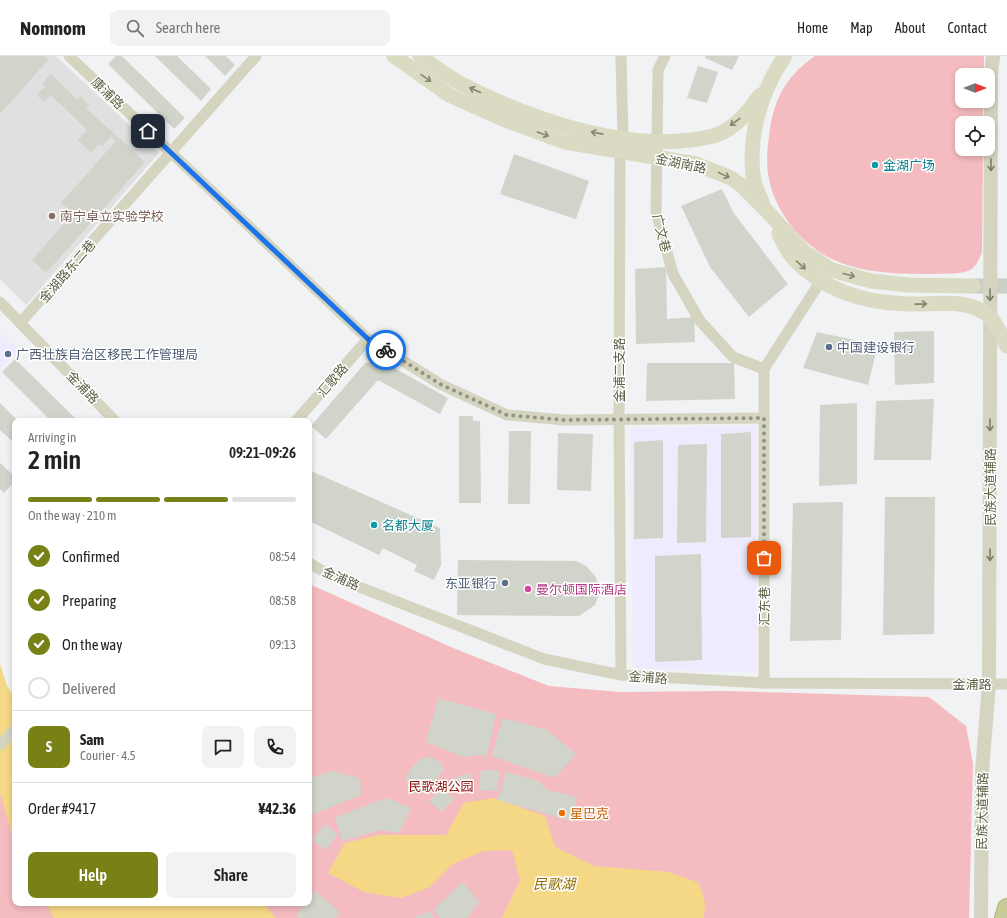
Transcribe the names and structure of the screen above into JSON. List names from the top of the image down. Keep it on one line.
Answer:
{"streets":{"main road":["金湖南路"],"street":["康浦路","广文巷","金湖路东二巷","金浦二支路","汇歌路","金浦路","民族大道辅路","汇东巷"]},"crossings":[["康浦路","金湖路东二巷"],["康浦路","金浦二支路"],["康浦路","汇歌路"],["康浦路","汇东巷"],["金湖南路","广文巷"],["金湖南路","金浦二支路"],["广文巷","汇东巷"],["金湖路东二巷","金浦路"],["金浦二支路","金浦路"],["金浦路","民族大道辅路"],["金浦路","汇东巷"]],"one_way":["民族大道辅路"],"water":["民歌湖"],"parks":["民歌湖公园"],"places":["金湖广场","南宁卓立实验学校","中国建设银行","广西壮族自治区移民工作管理局","名都大厦","东亚银行","曼尔顿国际酒店","星巴克"],"north":"right","page":{"header":"Nomnom","search":"Search here","nav":["Home","Map","About","Contact"],"heading":["2 min","Arriving in","09:21–09:26"],"panel":["Sam","Courier · 4.5","Order #9417","¥42.36"],"bar":"On the way · 210 m","list":[["Confirmed","08:54"],["Preparing","08:58"],["On the way","09:13"],"Delivered"],"round":"S","buttons":["Help","Share"]}}
